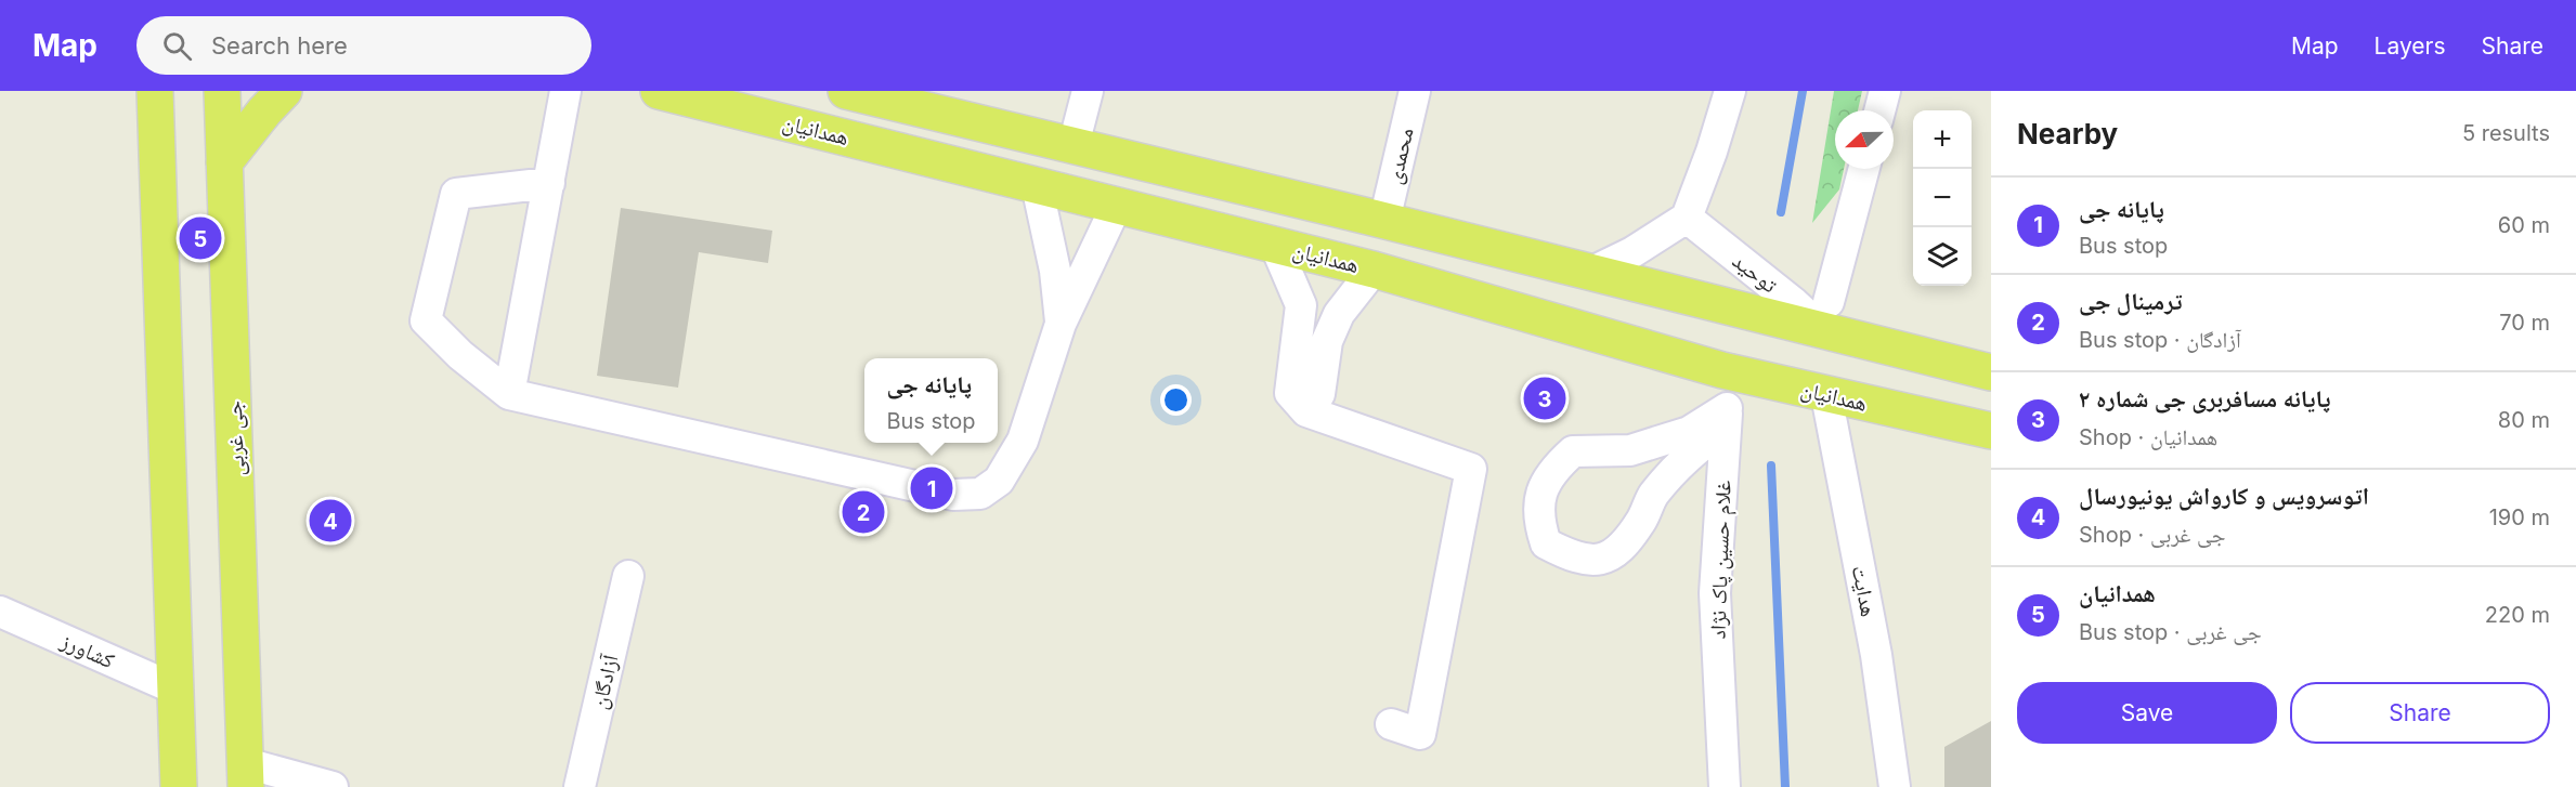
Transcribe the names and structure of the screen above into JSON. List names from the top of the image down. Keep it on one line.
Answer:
{"streets":{"main road":["همدانیان","جی غربی"],"street":["محمدی","توحید","غلام حسین پاک نژاد","هدایت","کشاورز","آزادگان"]},"crossings":[["همدانیان","غلام حسین پاک نژاد"],["همدانیان","هدایت"]],"north":"left","page":{"header":"Map","search":"Search here","nav":["Map","Layers","Share"],"heading":["Nearby","5 results"],"map_buttons":["+","−"],"list":[{"mark":"1","name":"پایانه جی","note":"Bus stop","value":"60 m"},{"mark":"2","name":"ترمینال جی","note":"Bus stop · آزادگان","value":"70 m"},{"mark":"3","name":"پایانه مسافربری جی شماره ۲","note":"Shop · همدانیان","value":"80 m"},{"mark":"4","name":"اتوسرویس و کارواش یونیورسال","note":"Shop · جی غربی","value":"190 m"},{"mark":"5","name":"همدانیان","note":"Bus stop · جی غربی","value":"220 m"}],"pins":["5","3","1","2","4"],"popup":["پایانه جی","Bus stop"],"buttons":["Save","Share"]}}
